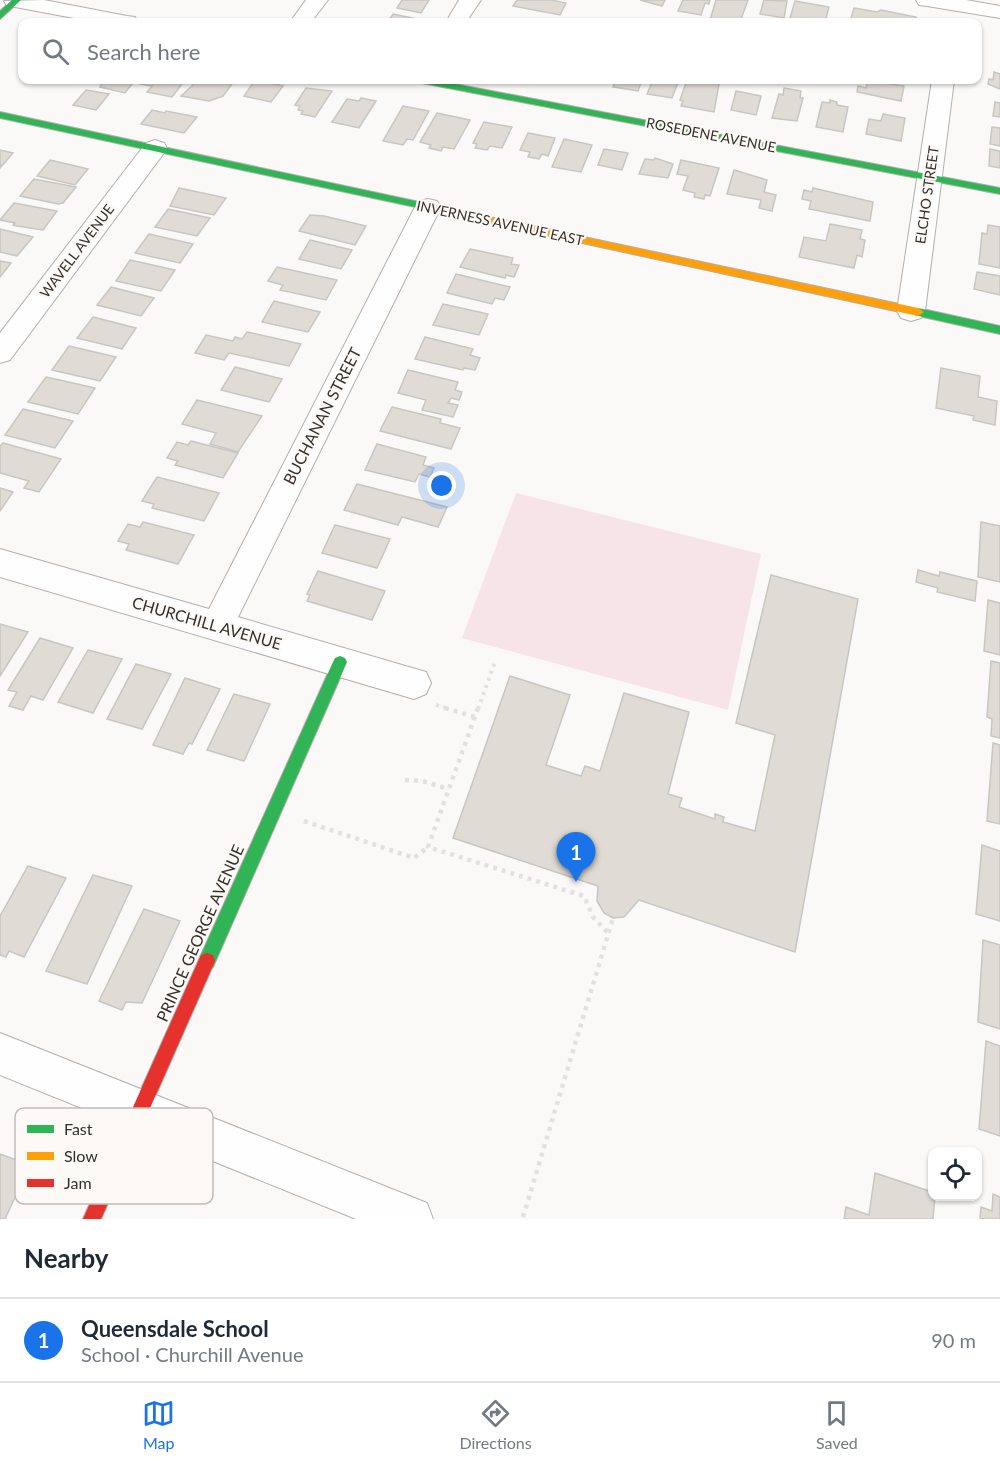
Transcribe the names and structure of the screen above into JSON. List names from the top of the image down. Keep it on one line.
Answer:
{"streets":{"street":["ROSEDENE AVENUE","ELCHO STREET","INVERNESS AVENUE EAST","WAVELL AVENUE","BUCHANAN STREET","CHURCHILL AVENUE","PRINCE GEORGE AVENUE"]},"crossings":[["ROSEDENE AVENUE","ELCHO STREET"],["ELCHO STREET","INVERNESS AVENUE EAST"],["INVERNESS AVENUE EAST","WAVELL AVENUE"],["INVERNESS AVENUE EAST","BUCHANAN STREET"],["BUCHANAN STREET","CHURCHILL AVENUE"],["CHURCHILL AVENUE","PRINCE GEORGE AVENUE"]],"legend":["Fast","Slow","Jam"],"page":{"search":"Search here","pins":"1","heading":"Nearby","list":[{"mark":"1","name":"Queensdale School","note":"School · Churchill Avenue","value":"90 m"}],"nav":["Map","Directions","Saved"]}}
